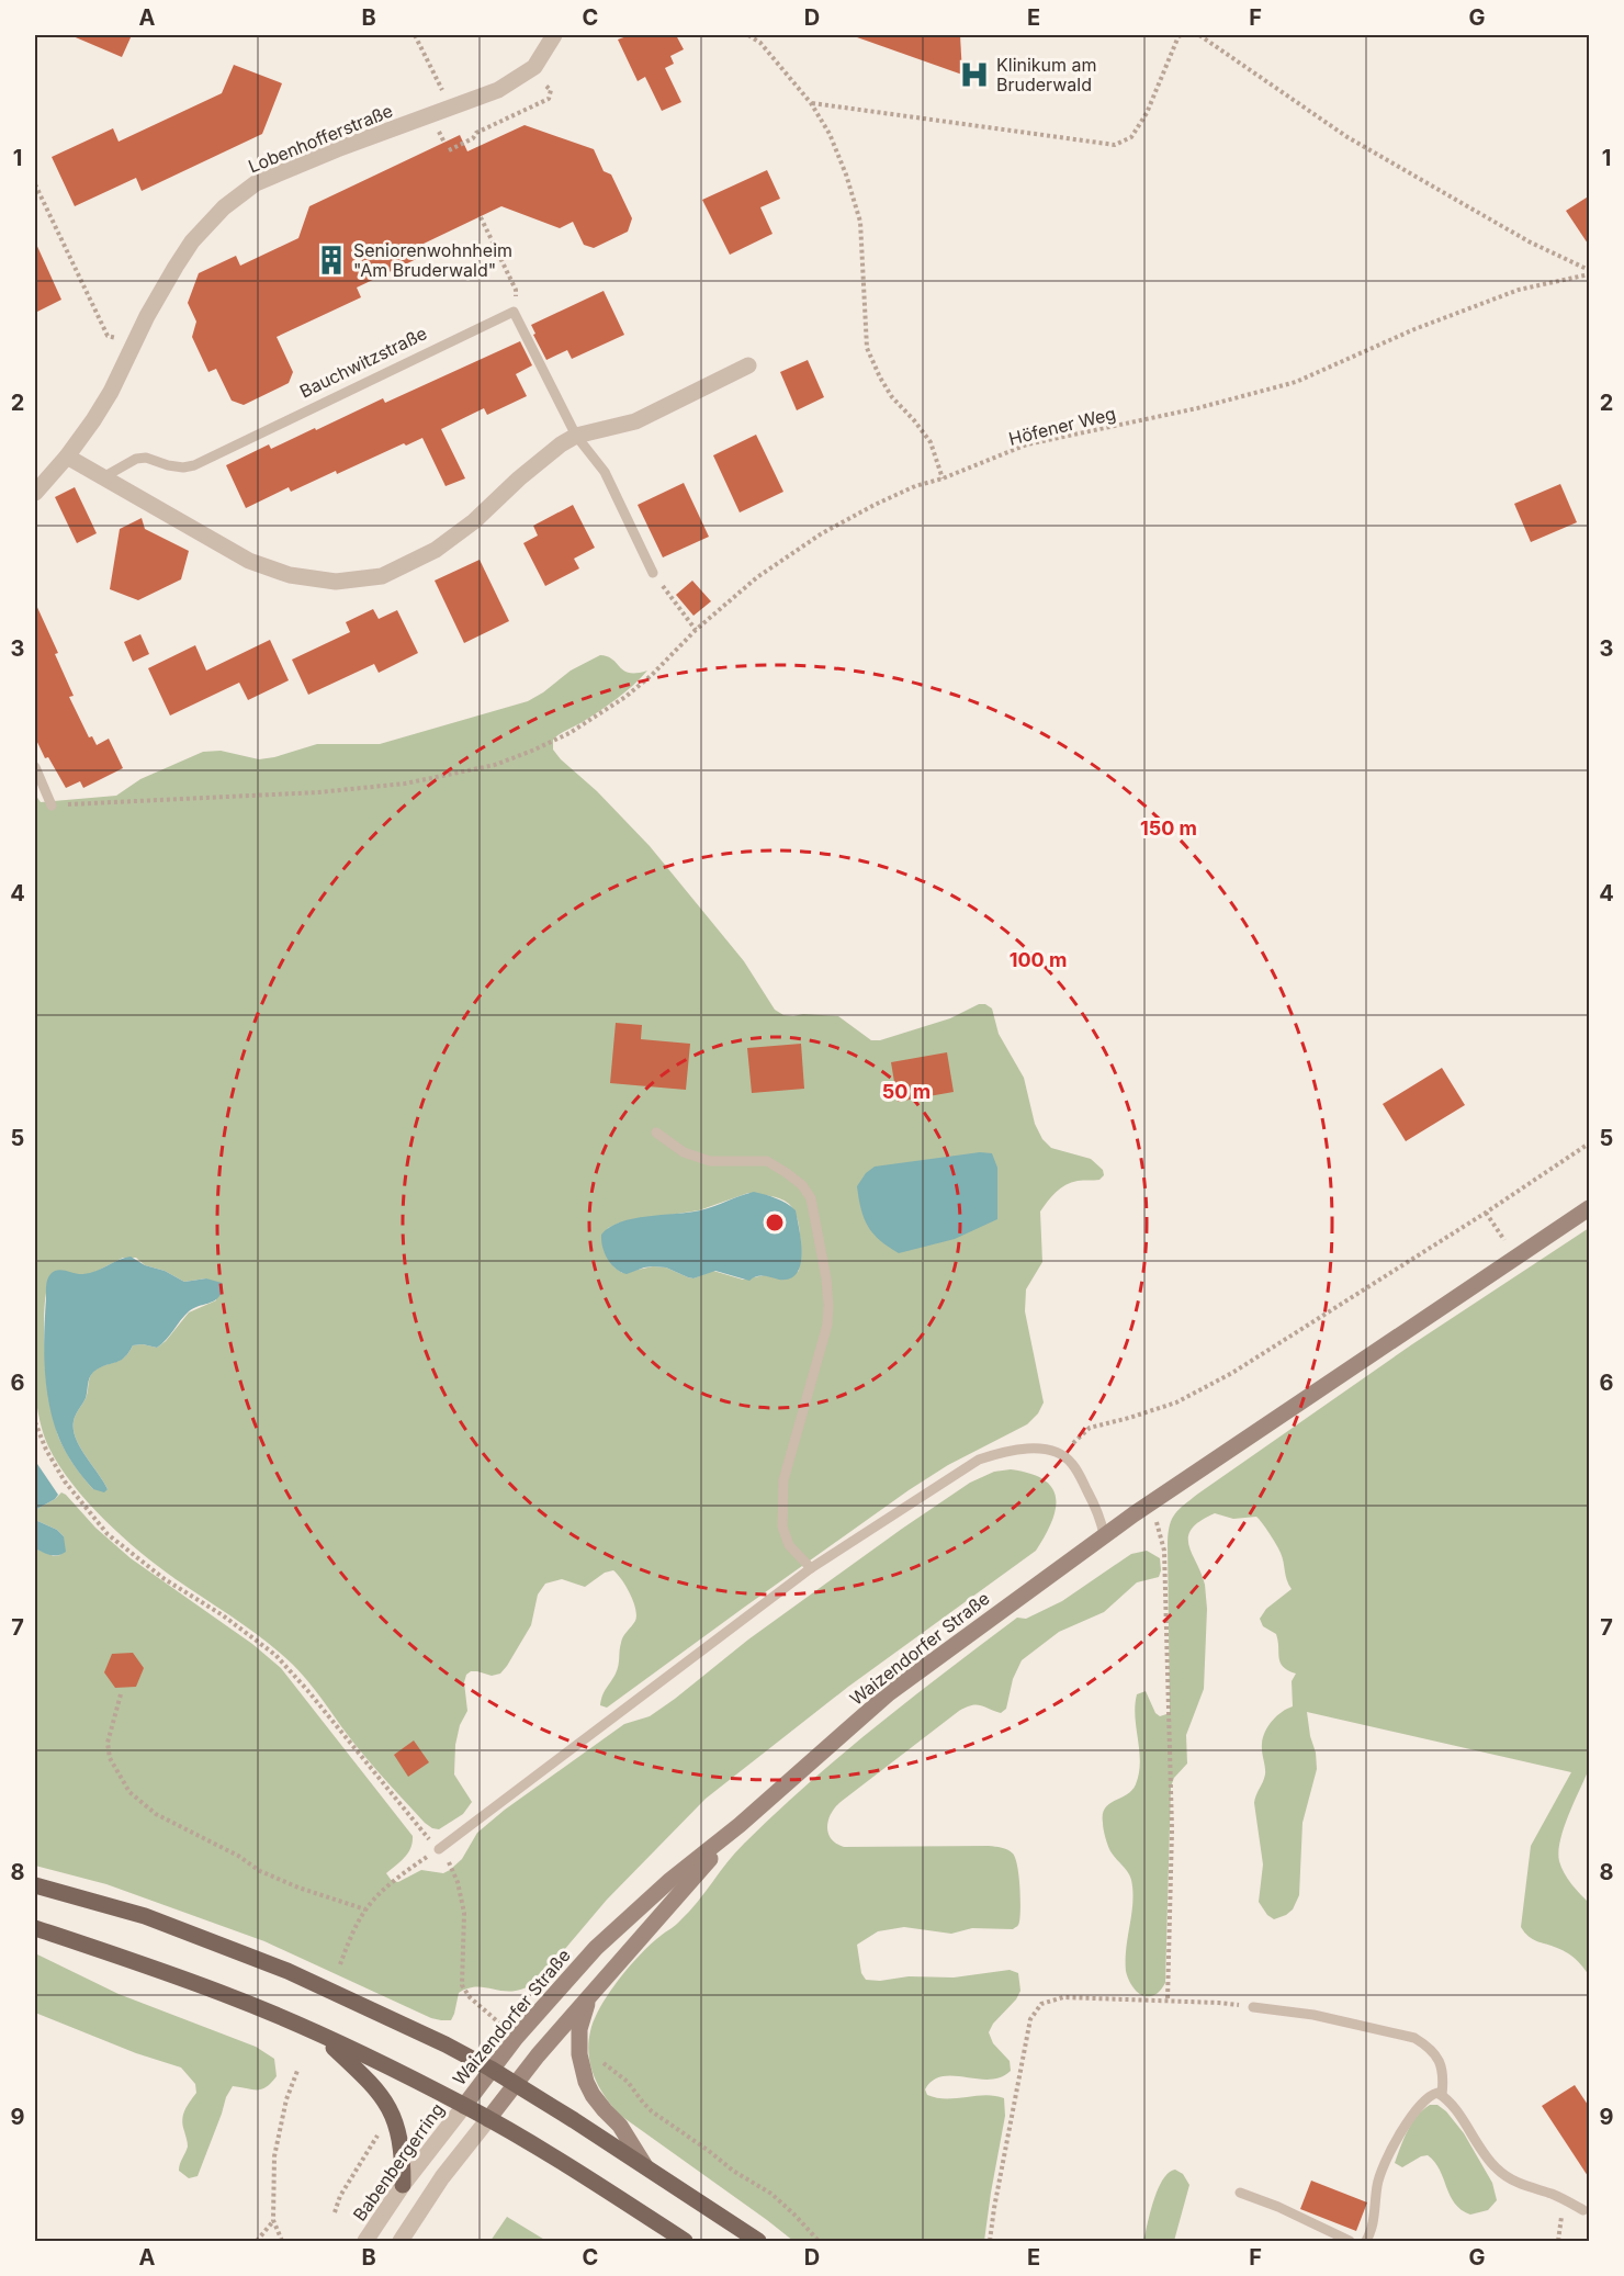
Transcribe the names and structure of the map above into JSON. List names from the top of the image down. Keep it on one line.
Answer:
{"streets":{"main road":["Waizendorfer Straße"],"street":["Lobenhofferstraße","Babenbergerring"],"lane":["Bauchwitzstraße"],"path":["Höfener Weg"]},"crossings":[["Waizendorfer Straße","Babenbergerring"]],"places":{"hospital":["Klinikum am Bruderwald"],"building":["Seniorenwohnheim \"Am Bruderwald\""]},"grid":{"columns":["A","B","C","D","E","F","G"],"rows":["1","2","3","4","5","6","7","8","9"]},"rings":["150 m","100 m","50 m"]}
